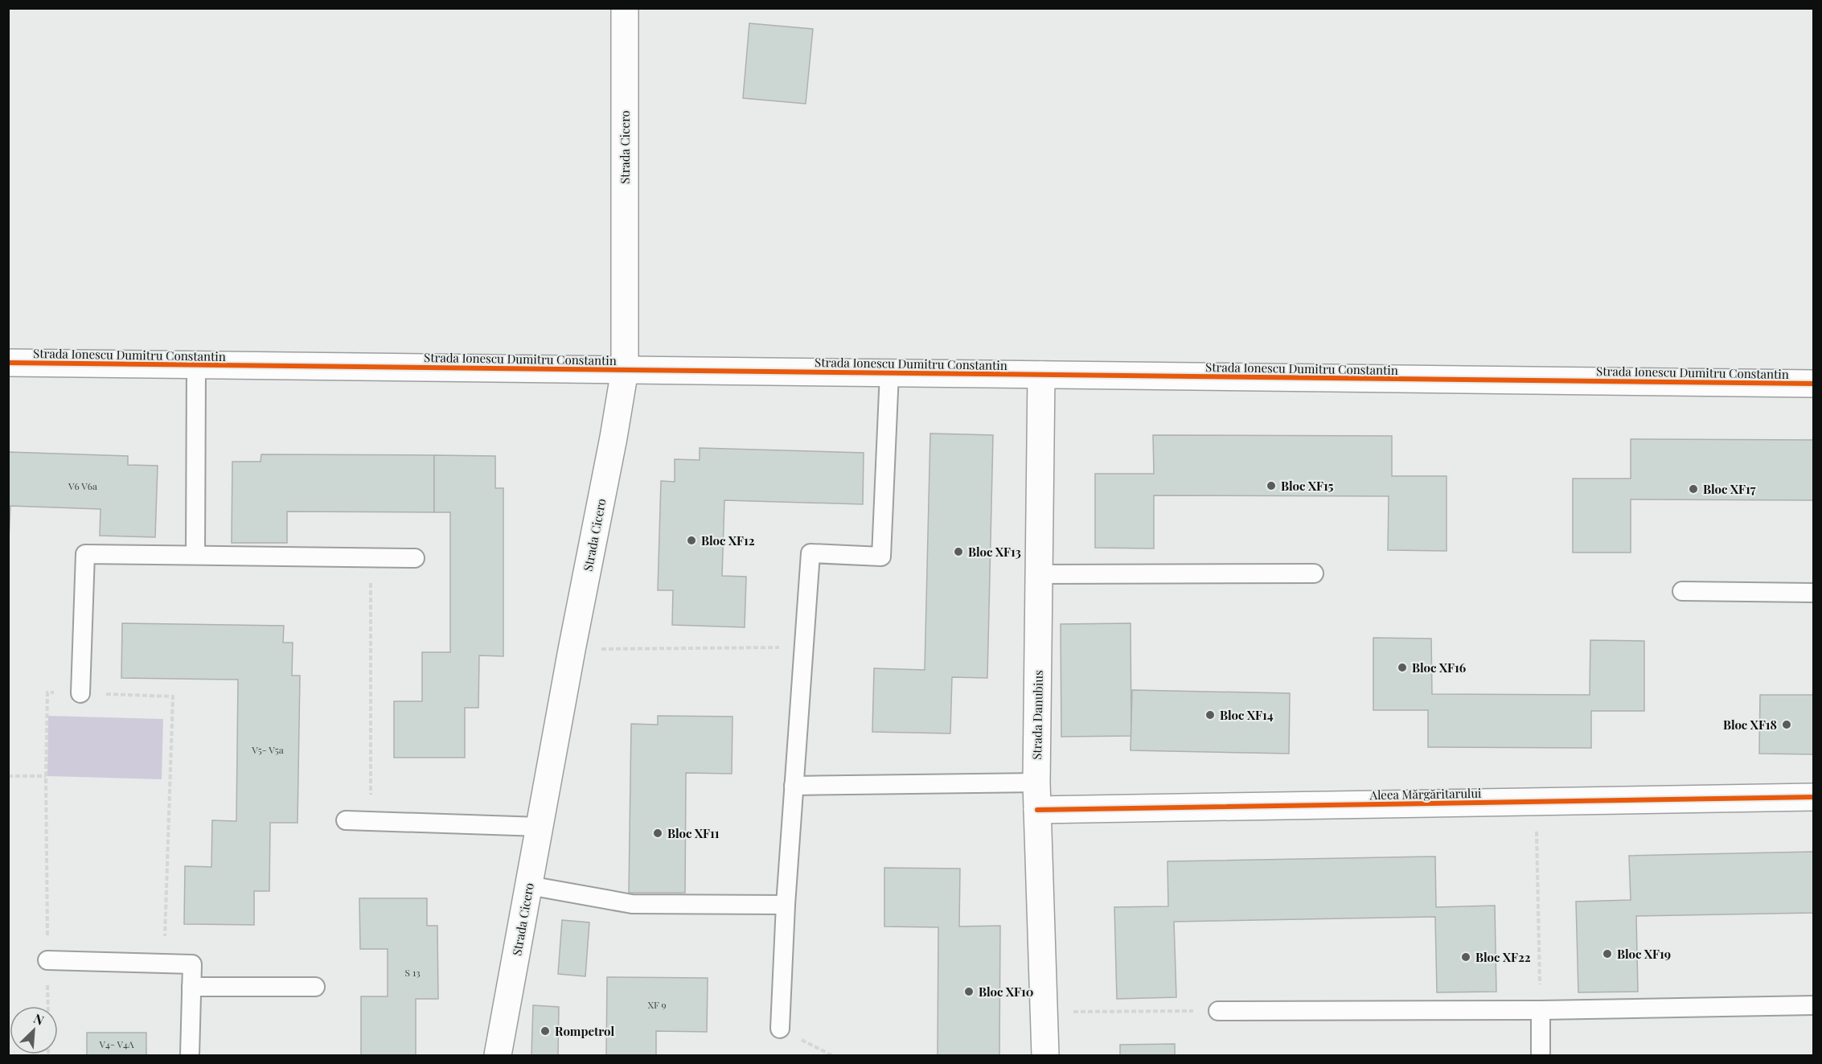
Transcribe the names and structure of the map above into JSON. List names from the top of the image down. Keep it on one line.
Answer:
{"streets":{"street":["Strada Cicero","Strada Ionescu Dumitru Constantin","Strada Danubius","Aleea Mărgăritarului"]},"crossings":[["Strada Cicero","Strada Ionescu Dumitru Constantin"],["Strada Ionescu Dumitru Constantin","Strada Danubius"],["Strada Danubius","Aleea Mărgăritarului"]],"places":["Bloc XF15","Bloc XF17","Bloc XF12","Bloc XF13","Bloc XF16","Bloc XF14","Bloc XF18","Bloc XF11","Bloc XF19","Bloc XF22","Bloc XF10","Rompetrol"],"house_numbers":["V6 V6a","V5- V5a","S 13","XF 9","V4- V4A"],"north":"top right"}
